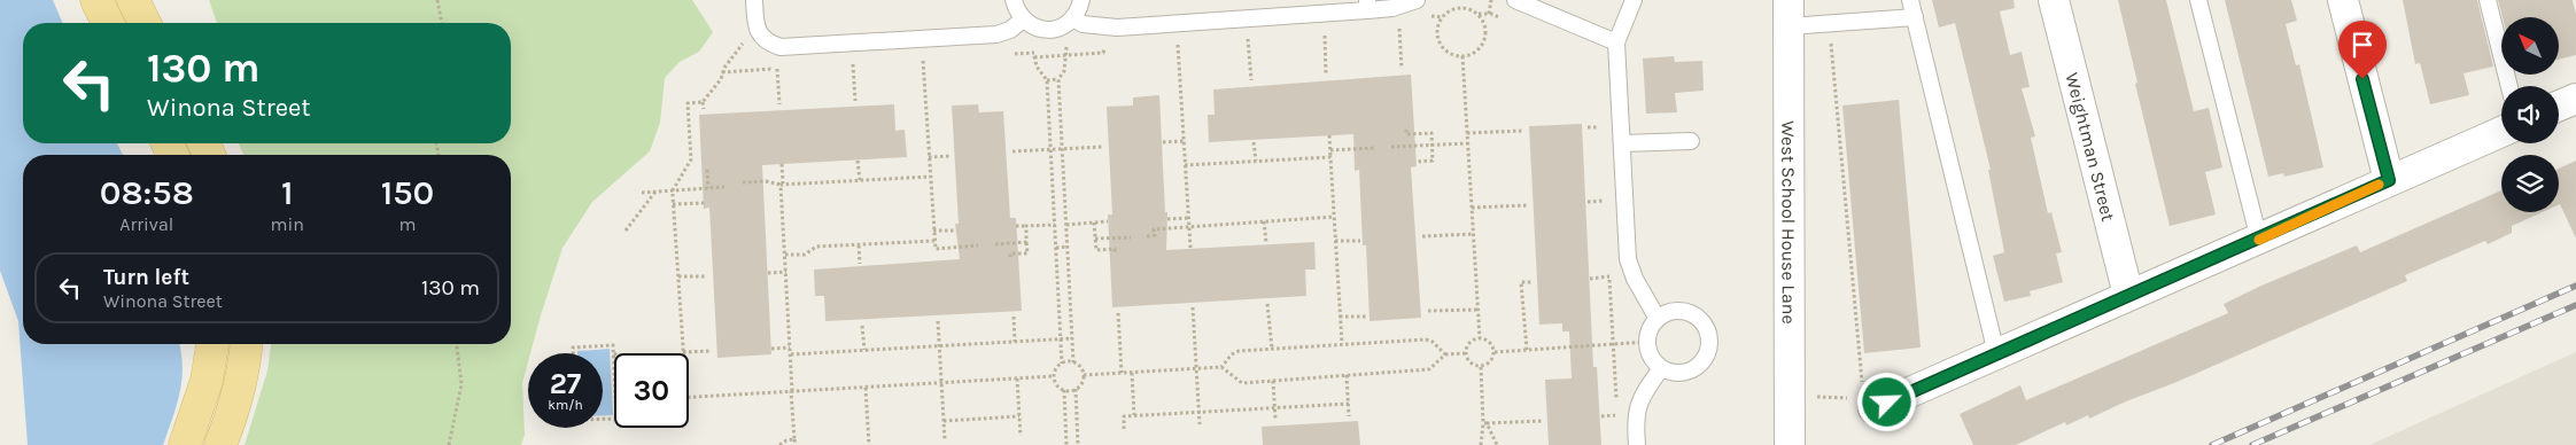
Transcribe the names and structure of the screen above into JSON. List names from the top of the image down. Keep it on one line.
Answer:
{"streets":{"street":["Weightman Street","West School House Lane"]},"north":"top left","page":{"turn":["130 m","Winona Street"],"eta":["08:58","Arrival","1","min","150","m"],"list":[{"name":"Turn left","note":"Winona Street","value":"130 m"}],"speed":"27 km/h","limit":"30"}}
